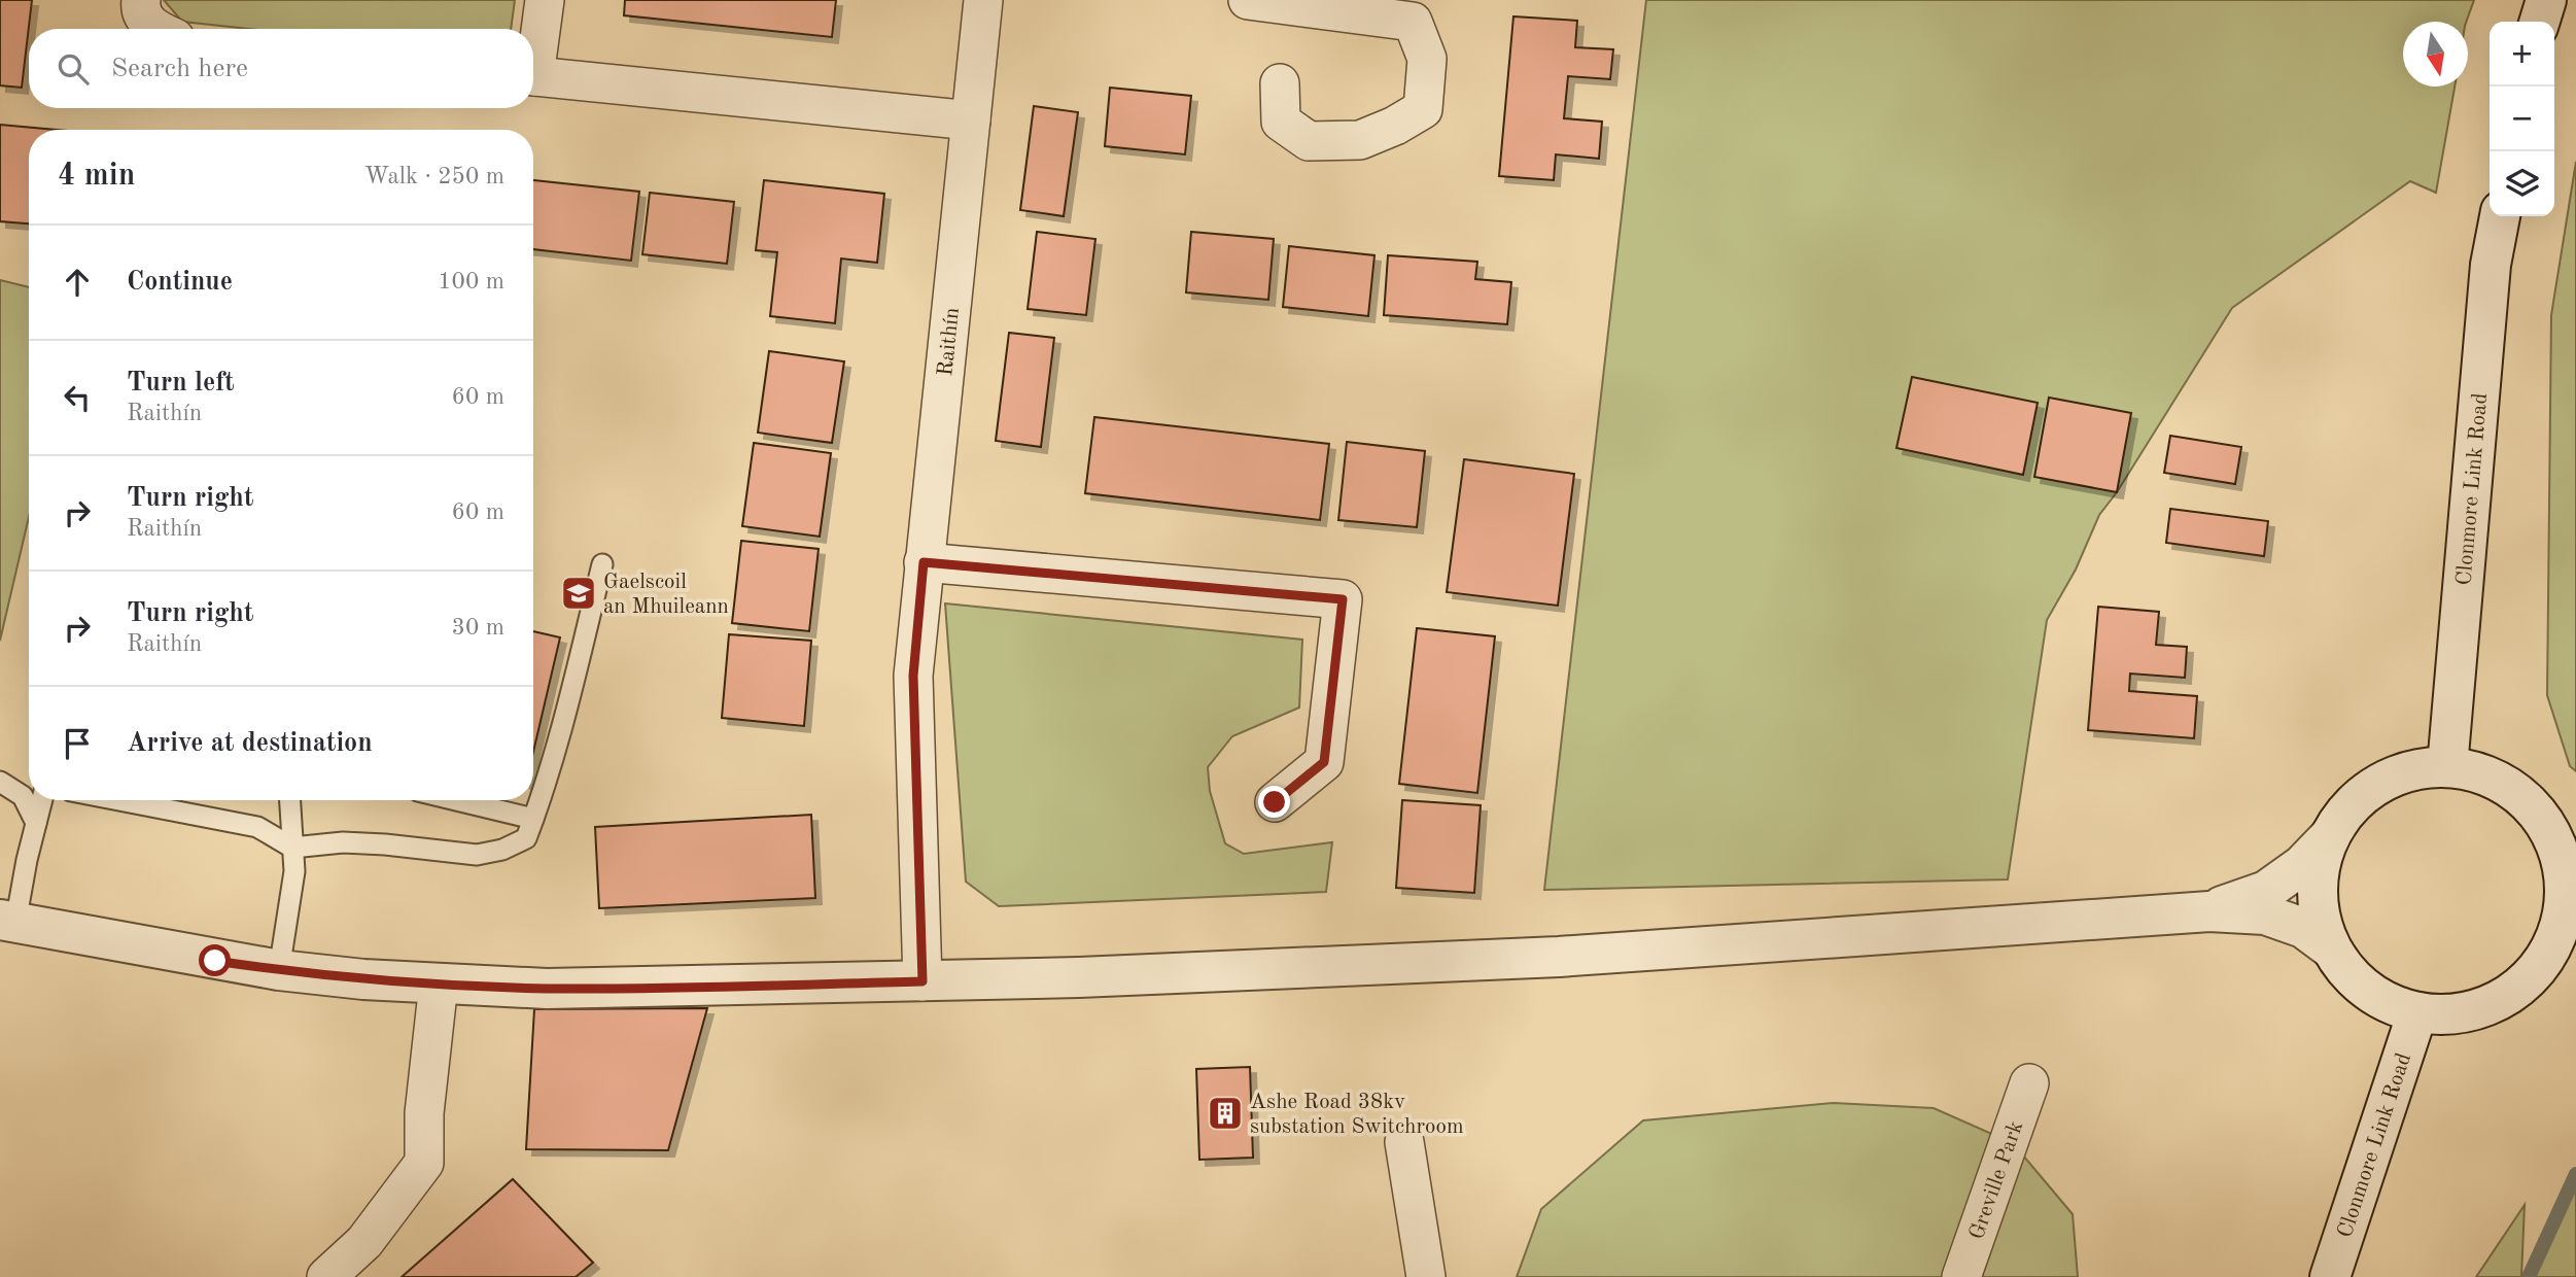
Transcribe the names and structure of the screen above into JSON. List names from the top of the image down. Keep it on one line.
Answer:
{"streets":{"street":["Raithín","Clonmore Link Road","Greville Park"]},"places":{"school or university":["Gaelscoil an Mhuileann"],"building":["Ashe Road 38kv substation Switchroom"]},"north":"bottom","page":{"map_buttons":["+","−"],"search":"Search here","heading":["4 min","Walk · 250 m"],"list":[["Continue","100 m"],["Turn left","Raithín","60 m"],["Turn right","Raithín","60 m"],["Turn right","Raithín","30 m"],"Arrive at destination"]}}
